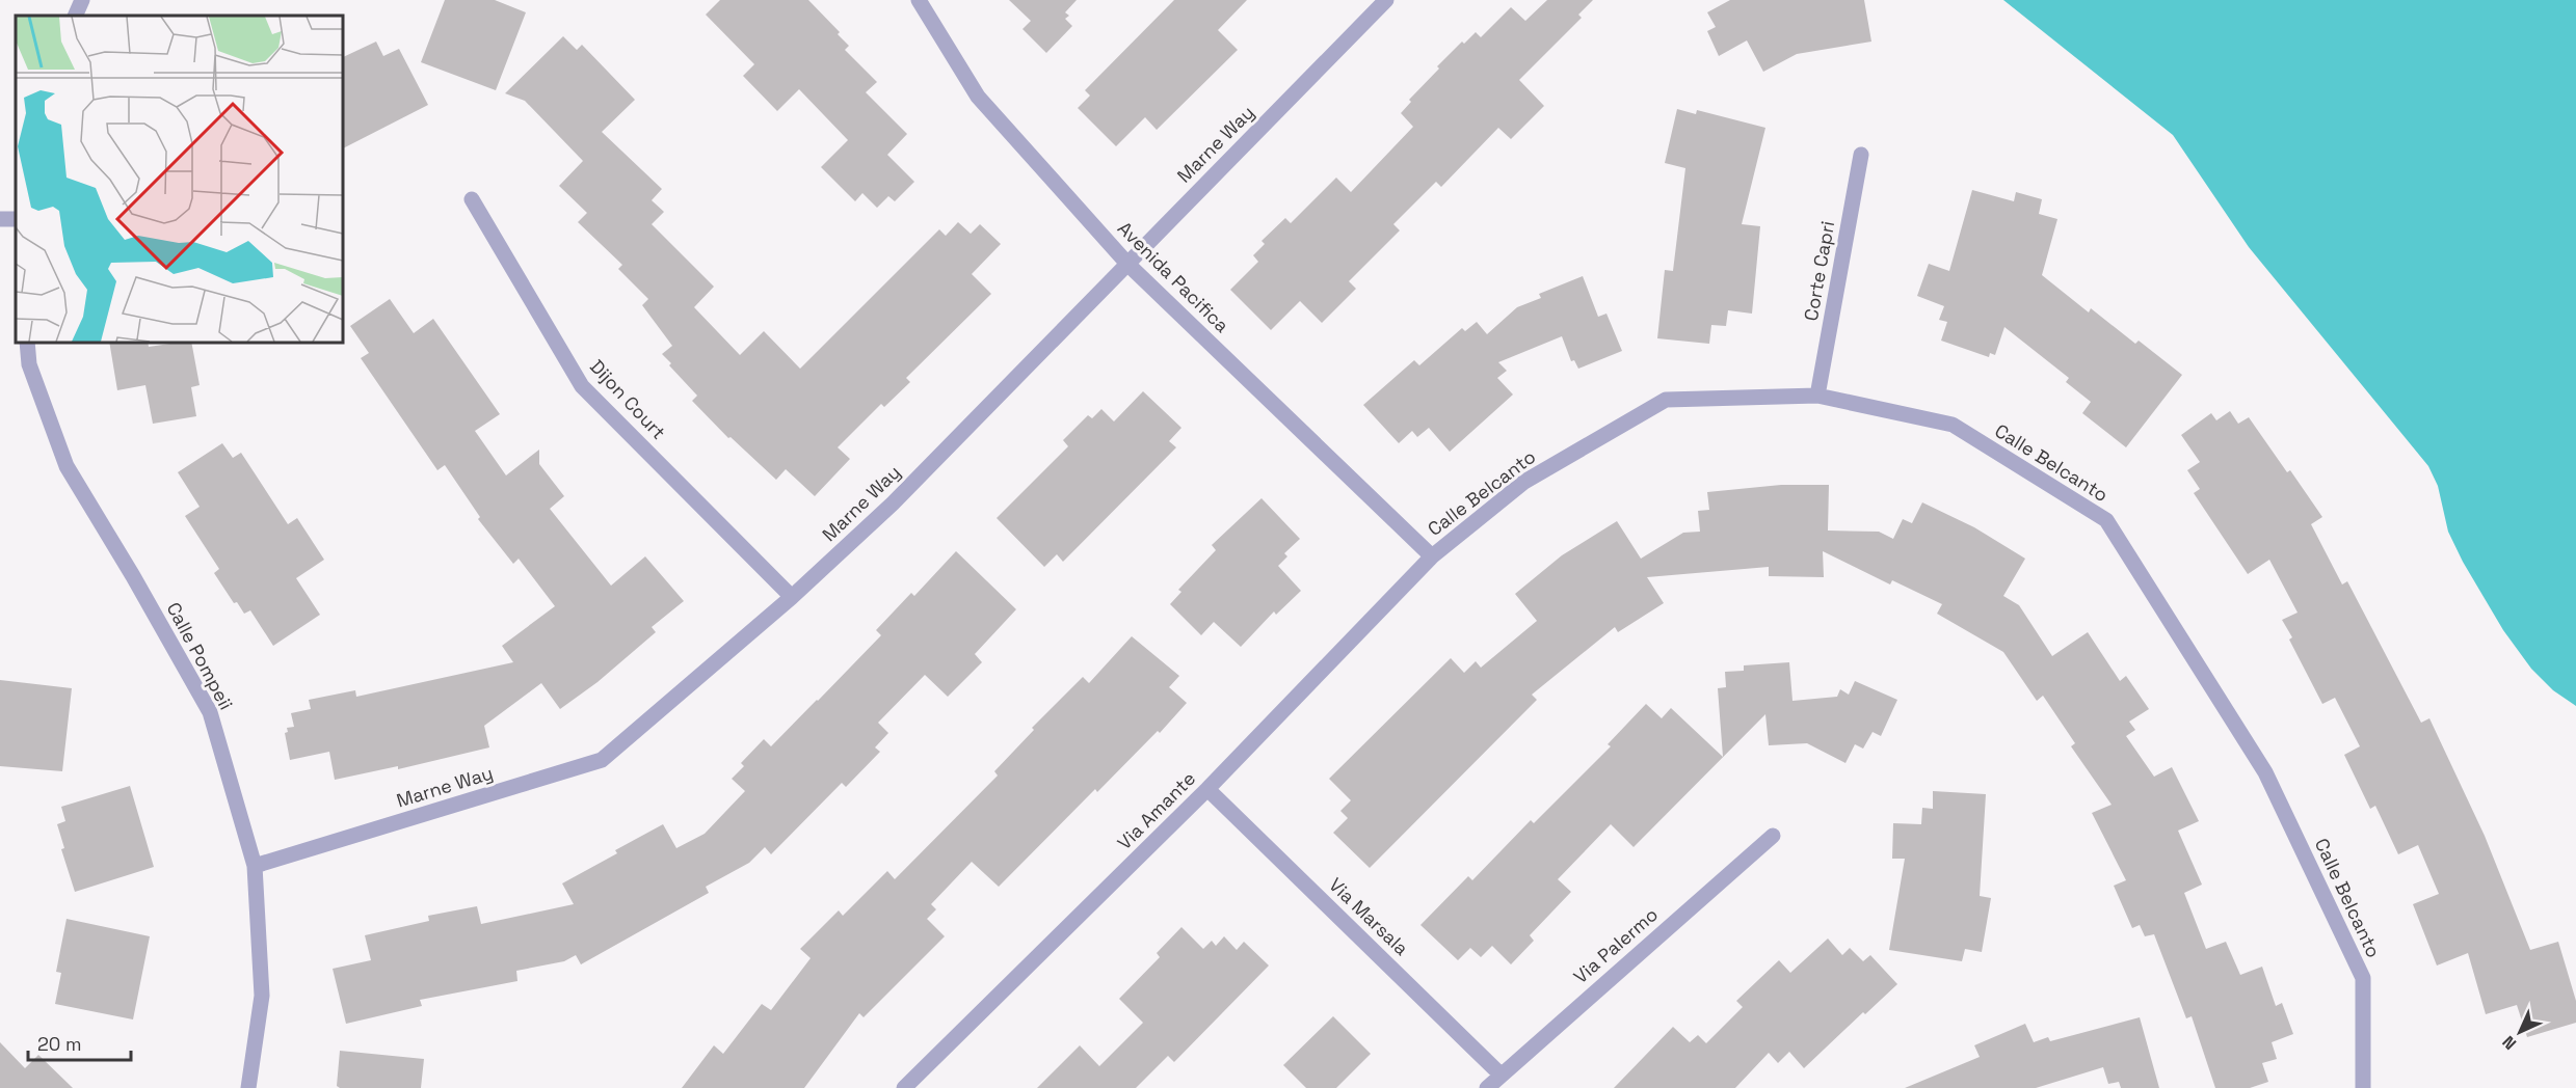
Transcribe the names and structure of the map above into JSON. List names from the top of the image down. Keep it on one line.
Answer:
{"streets":{"street":["Marne Way","Corte Capri","Avenida Pacifica","Dijon Court","Calle Belcanto","Calle Pompeii","Via Amante","Via Marsala","Via Palermo"]},"crossings":[["Marne Way","Avenida Pacifica"],["Marne Way","Dijon Court"],["Marne Way","Calle Pompeii"],["Corte Capri","Calle Belcanto"],["Avenida Pacifica","Calle Belcanto"],["Avenida Pacifica","Via Amante"],["Calle Belcanto","Via Amante"],["Via Amante","Via Marsala"],["Via Marsala","Via Palermo"]],"scale_bar":"20 m","north":"bottom left"}
